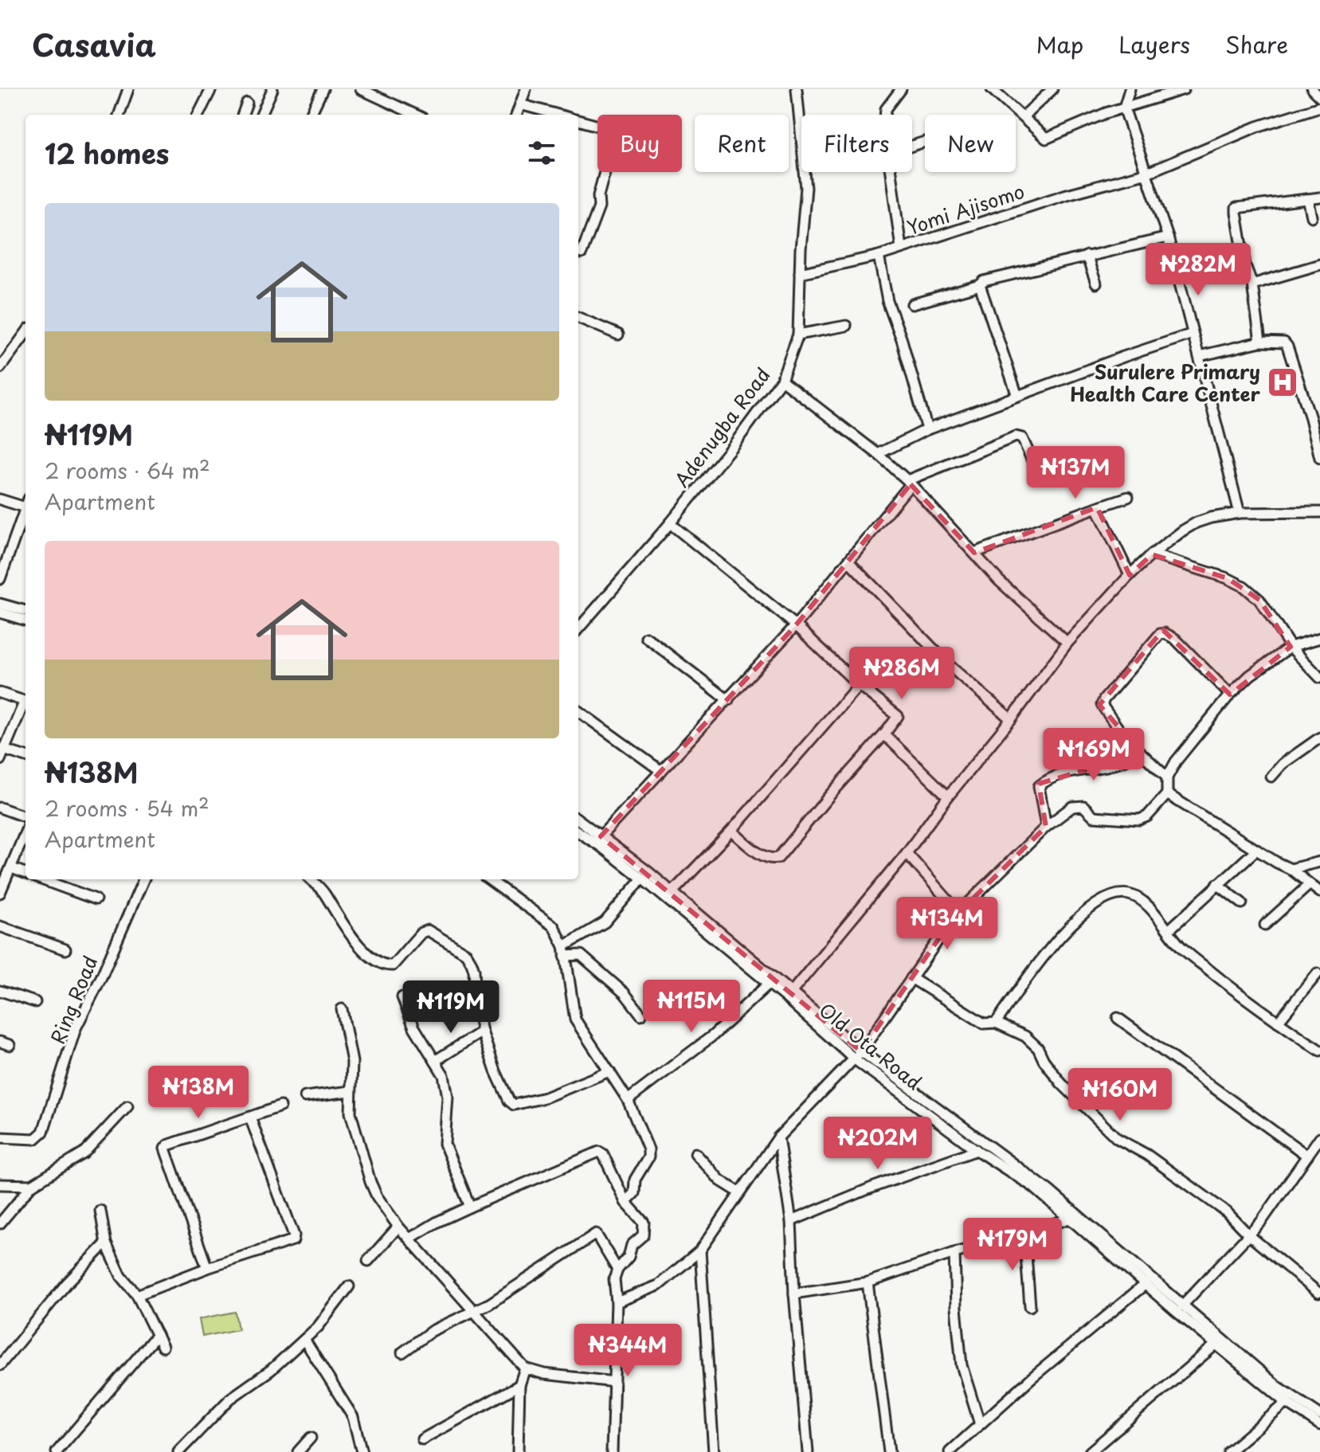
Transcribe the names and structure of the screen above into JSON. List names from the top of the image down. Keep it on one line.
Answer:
{"streets":{"street":["Yomi Ajisomo","Adenugba Road","Ring Road","Old Ota Road"]},"crossings":[["Yomi Ajisomo","Adenugba Road"]],"places":{"hospital":["Surulere Primary Health Care Center"]},"page":{"header":"Casavia","nav":["Map","Layers","Share"],"chip":["Buy","Rent","Filters","New"],"heading":"12 homes","list":[{"name":"₦119M","note":"2 rooms · 64 m² · Apartment"},{"name":"₦138M","note":"2 rooms · 54 m² · Apartment"}],"price":["₦282M","₦137M","₦286M","₦169M","₦134M","₦115M","₦119M","₦138M","₦160M","₦202M","₦179M","₦344M"]}}
